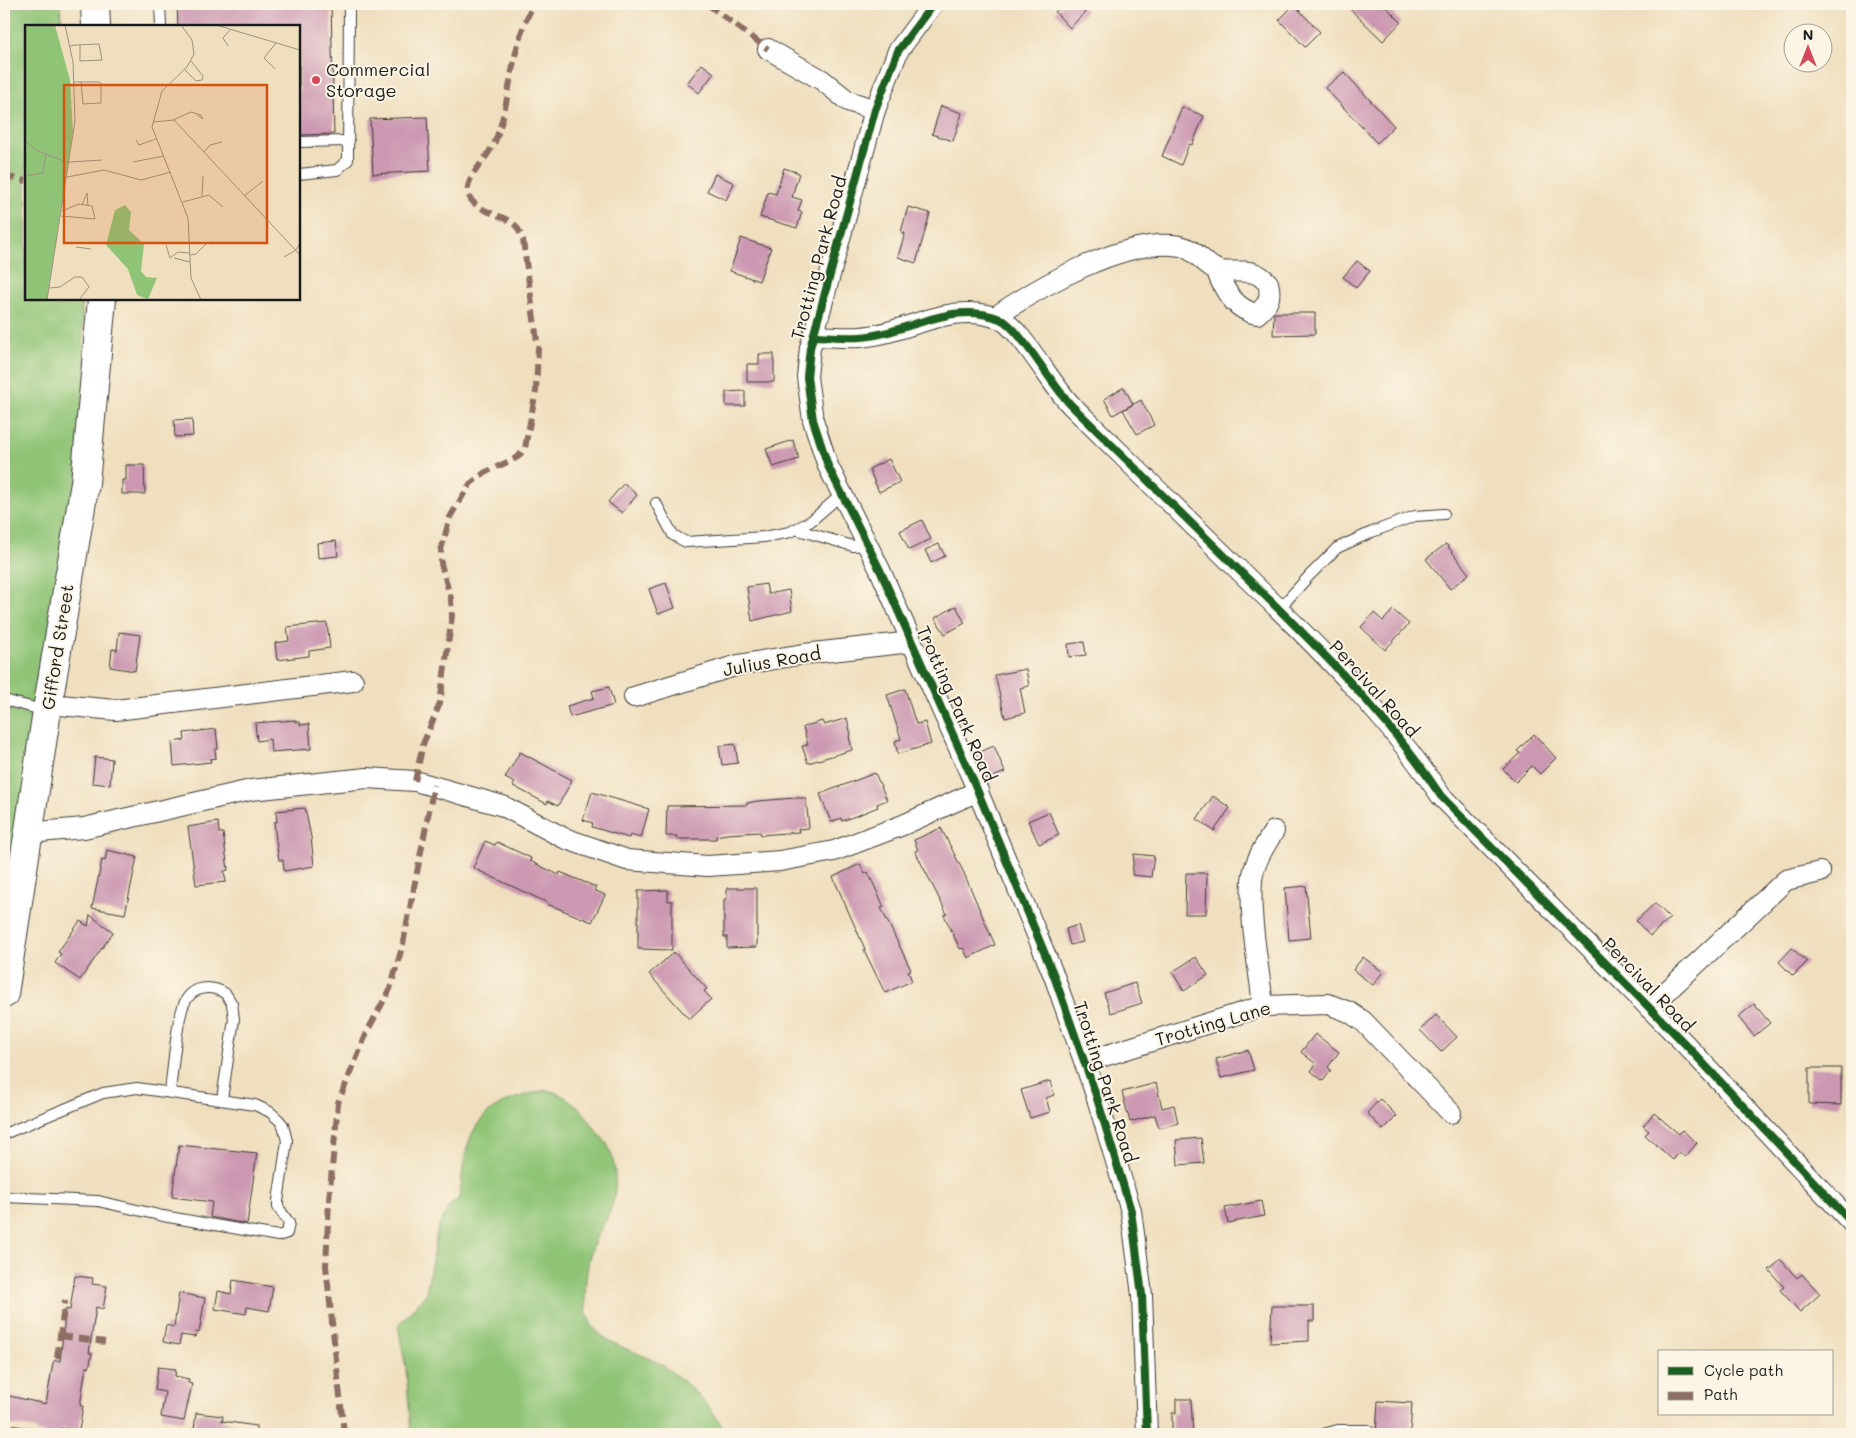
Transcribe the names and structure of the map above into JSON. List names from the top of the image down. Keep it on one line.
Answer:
{"streets":{"main road":["Gifford Street"],"street":["Trotting Park Road","Julius Road","Percival Road","Trotting Lane"]},"crossings":[["Trotting Park Road","Julius Road"],["Trotting Park Road","Percival Road"],["Trotting Park Road","Trotting Lane"]],"places":["Commercial Storage"],"legend":["Cycle path","Path"],"north":"top"}
